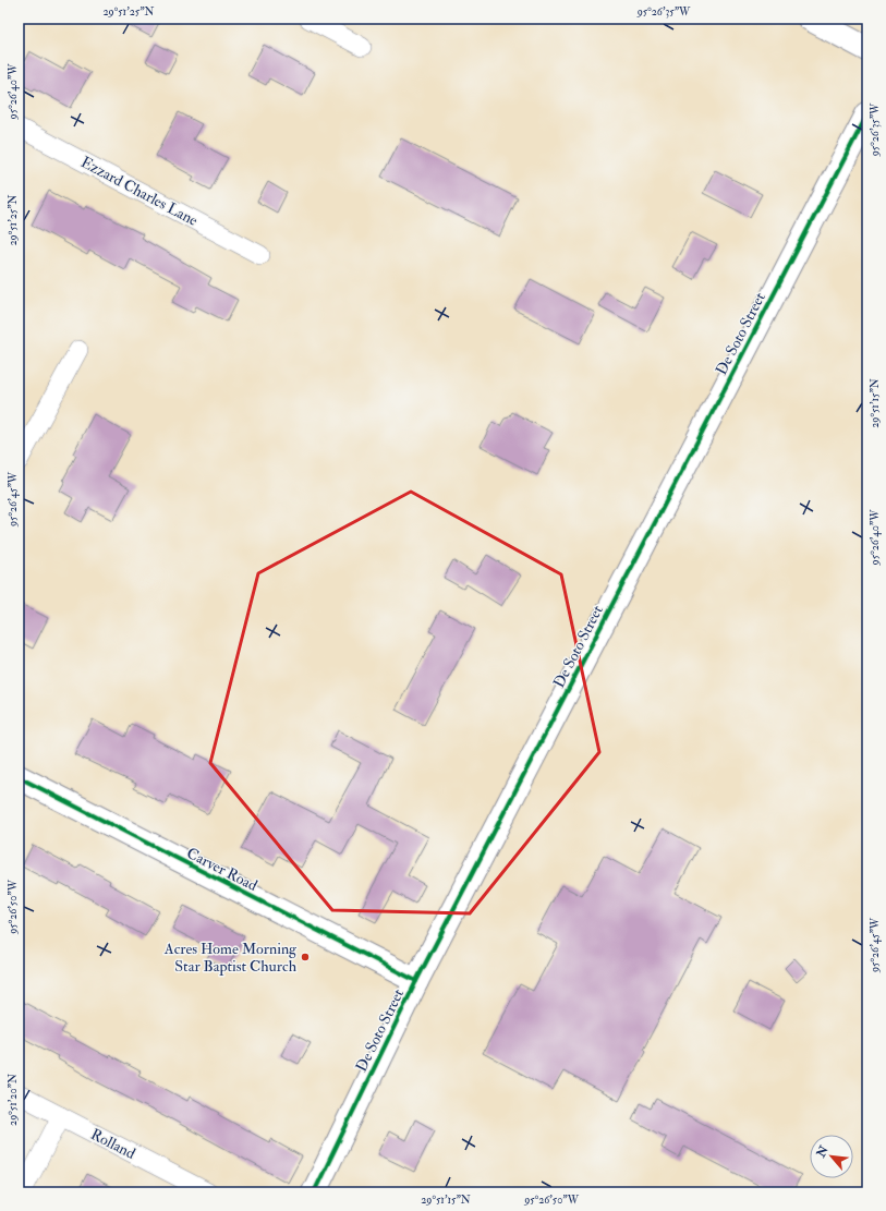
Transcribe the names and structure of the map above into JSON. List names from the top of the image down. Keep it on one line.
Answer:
{"streets":{"street":["Ezzard Charles Lane","De Soto Street","Carver Road","Rolland"]},"crossings":[["De Soto Street","Carver Road"]],"places":["Acres Home Morning Star Baptist Church"],"north":"top left","coordinates":["29°51'25\"N","95°26'35\"W","95°26'40\"W","29°51'15\"N","95°26'45\"W","95°26'50\"W","29°51'20\"N"]}
